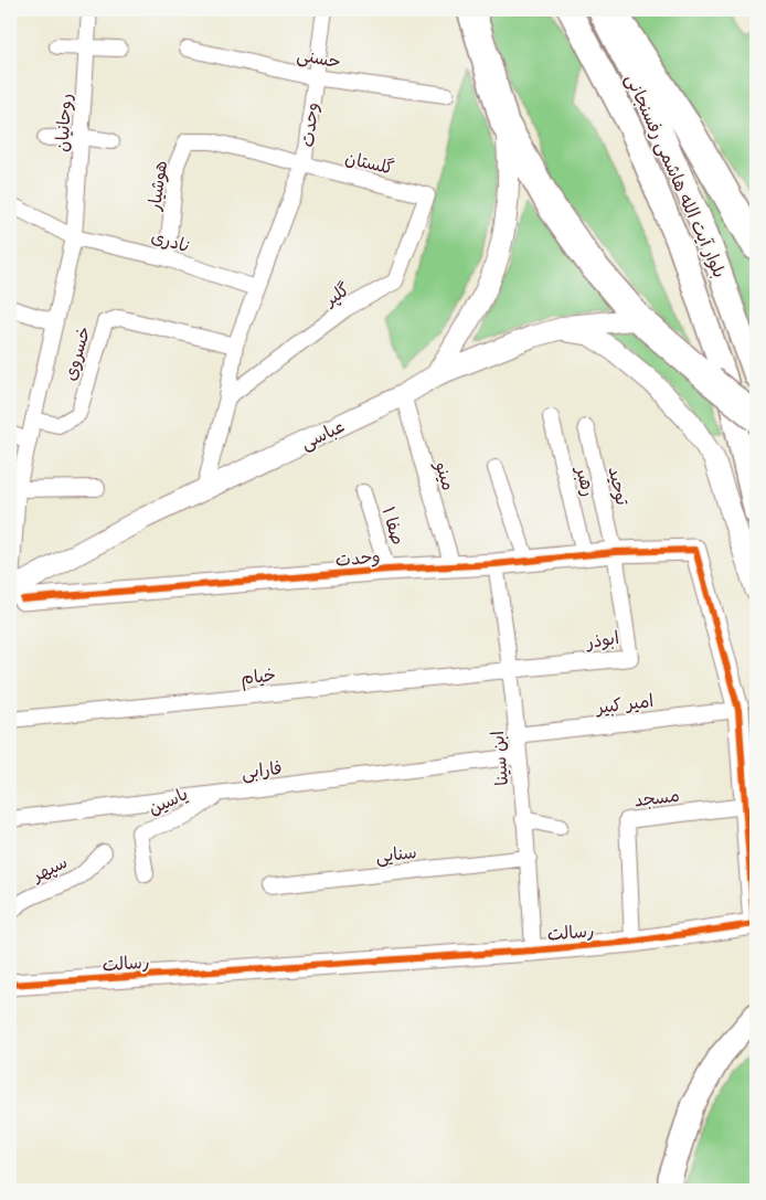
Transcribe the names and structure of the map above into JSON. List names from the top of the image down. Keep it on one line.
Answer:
{"streets":{"main road":["بلوار آیت الله هاشمی رفسنجانی"],"street":["حسنی","روحانیان","وحدت","گلستان","هوشیار","نادری","گلپر","خسروی","عباسی","مینو","رهبر","توحید","صفا ۱","ابوذر","خیام","امیر کبیر","ابن سینا","فارابی","مسجد","یاسین","سنایی","سپهر","رسالت"]},"crossings":[["حسنی","وحدت"],["روحانیان","وحدت"],["روحانیان","نادری"],["روحانیان","خسروی"],["روحانیان","عباسی"],["وحدت","گلستان"],["وحدت","هوشیار"],["وحدت","نادری"],["وحدت","گلپر"],["وحدت","خسروی"],["وحدت","عباسی"],["وحدت","مینو"],["وحدت","رهبر"],["وحدت","توحید"],["وحدت","صفا ۱"],["وحدت","ابوذر"],["وحدت","ابن سینا"],["وحدت","رسالت"],["گلستان","هوشیار"],["گلستان","گلپر"],["هوشیار","نادری"],["عباسی","مینو"],["توحید","ابوذر"],["ابوذر","خیام"],["ابوذر","ابن سینا"],["خیام","ابن سینا"],["امیر کبیر","ابن سینا"],["امیر کبیر","رسالت"],["ابن سینا","فارابی"],["ابن سینا","سنایی"],["ابن سینا","رسالت"],["فارابی","یاسین"],["مسجد","رسالت"]]}
